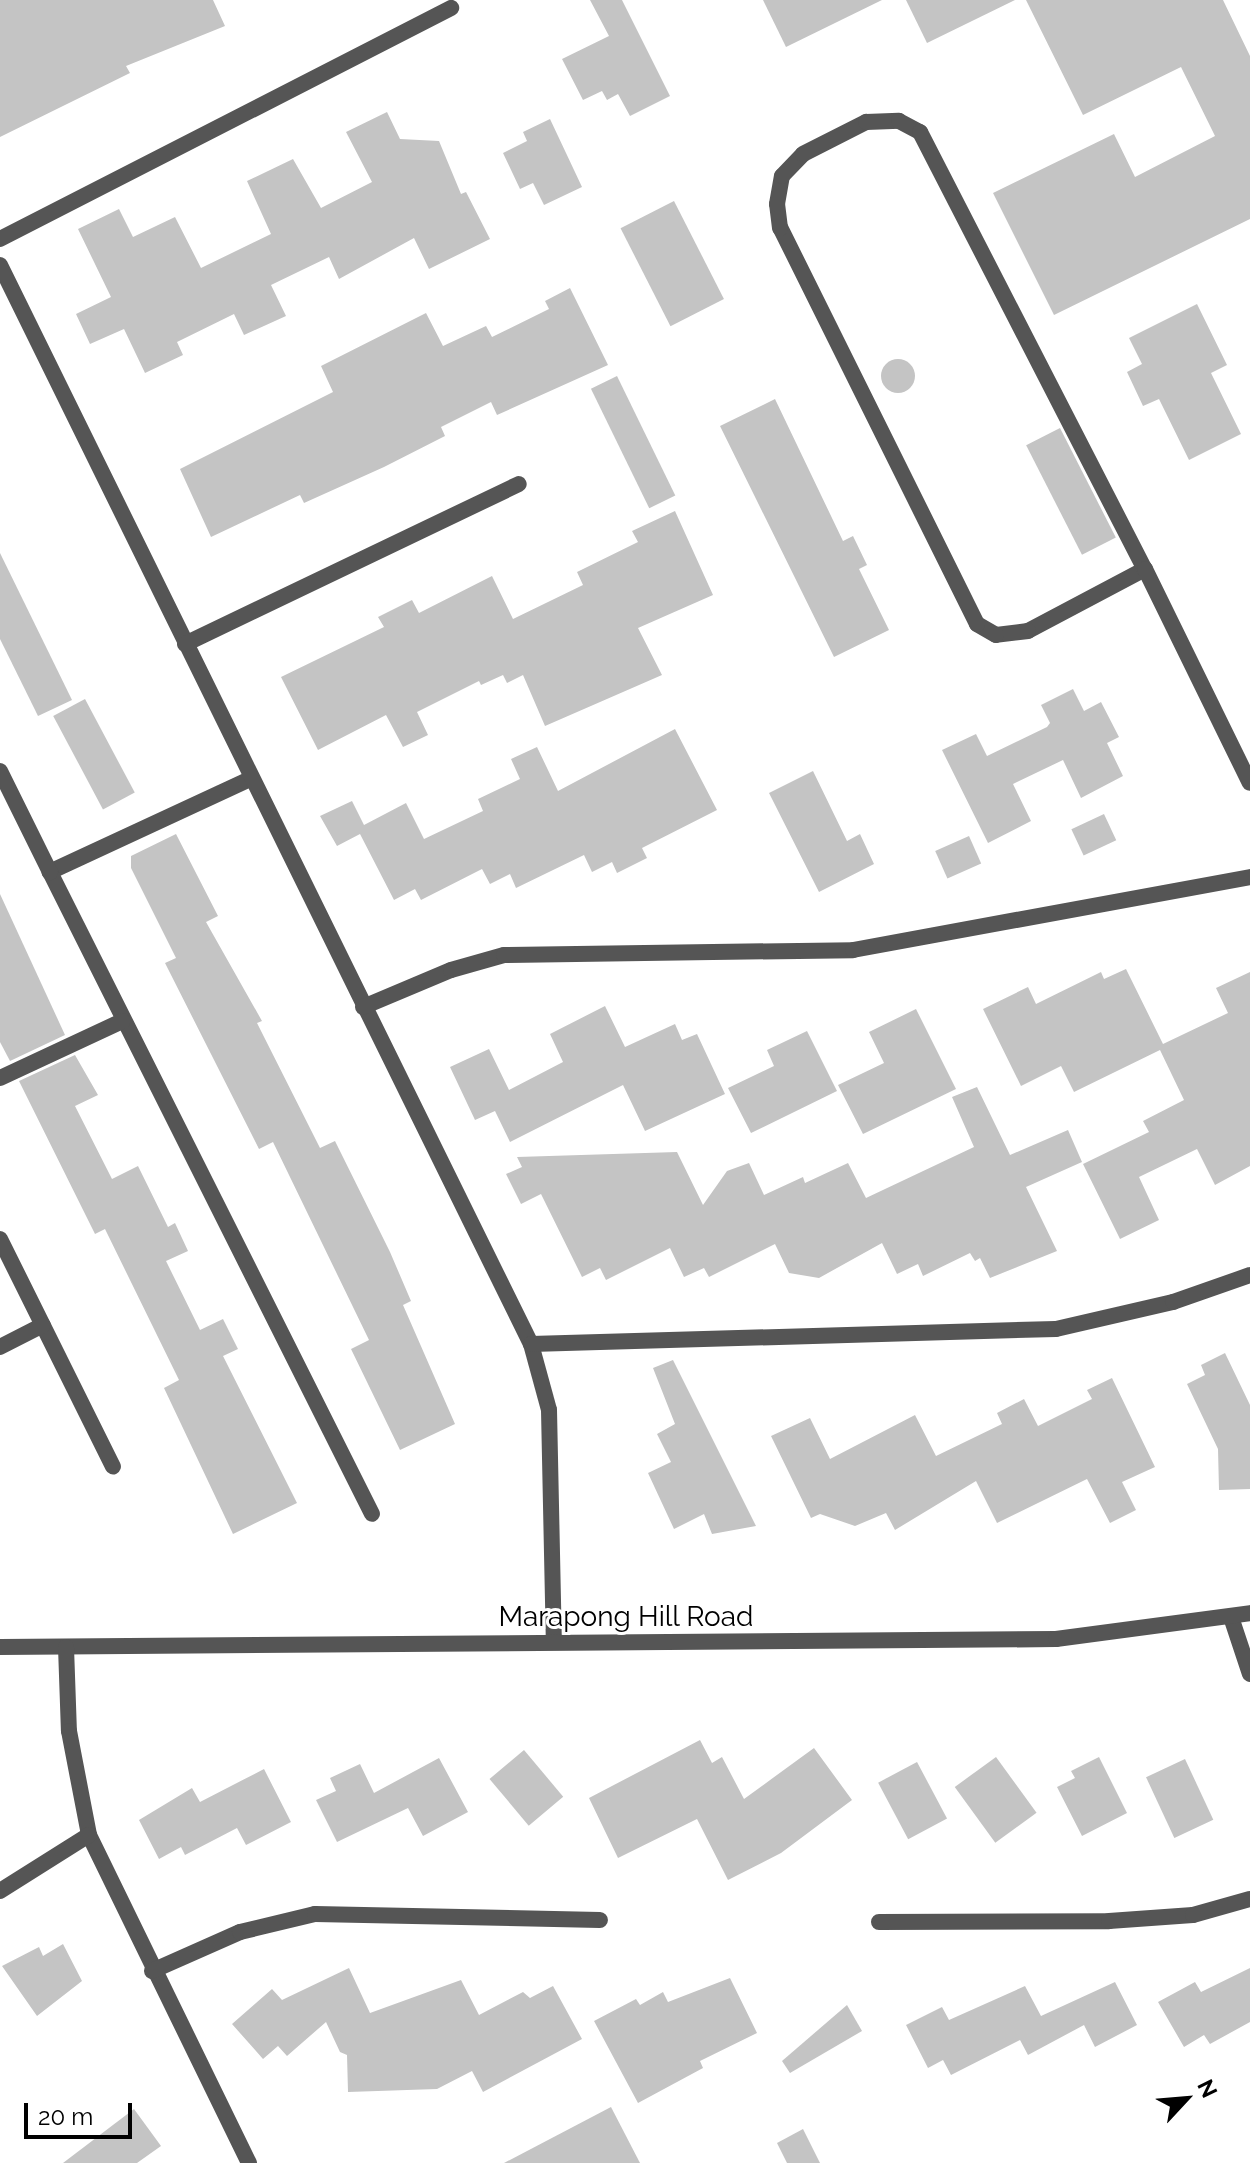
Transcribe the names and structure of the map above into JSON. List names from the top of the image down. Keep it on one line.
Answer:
{"streets":{"street":["Marapong Hill Road"]},"scale_bar":"20 m","north":"top right"}
